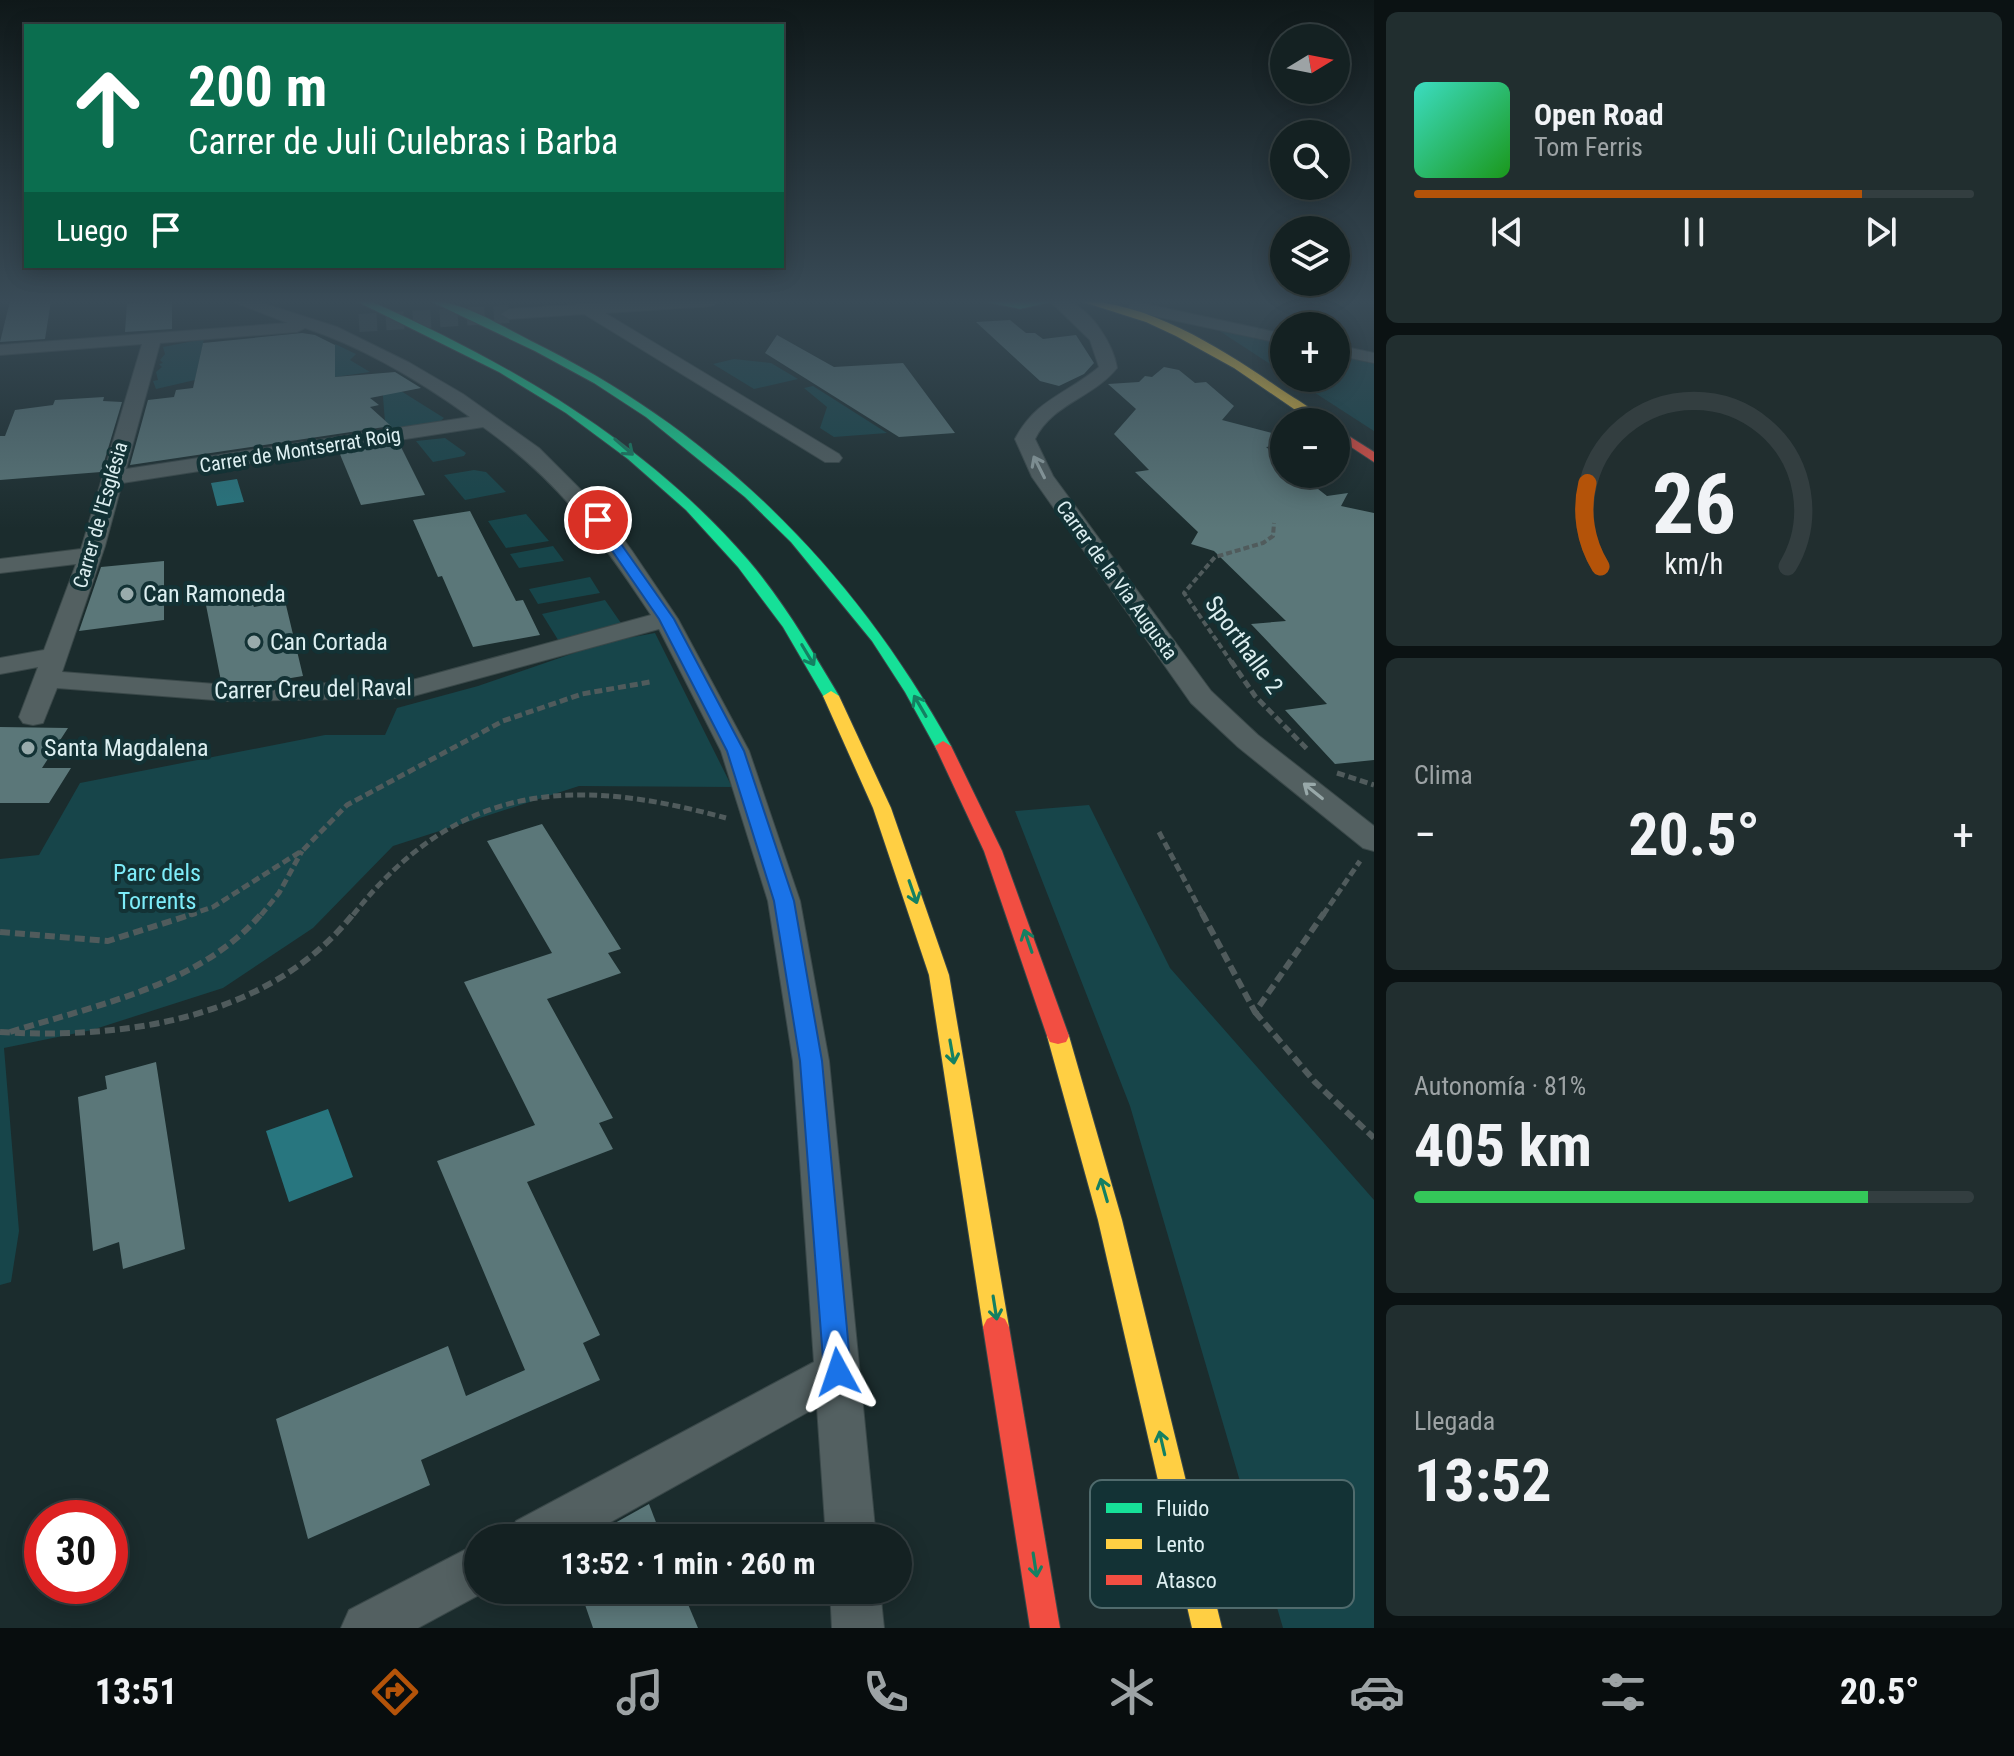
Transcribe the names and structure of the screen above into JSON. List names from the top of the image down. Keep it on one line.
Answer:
{"streets":{"street":["Carrer de Montserrat Roig","Carrer de l'Església","Carrer de la Via Augusta","Carrer Creu del Raval"],"path":["Sporthalle 2"]},"crossings":[["Carrer de Montserrat Roig","Carrer de l'Església"],["Carrer de l'Església","Carrer Creu del Raval"]],"one_way":["Carrer de la Via Augusta"],"parks":["Parc dels Torrents"],"places":["Can Ramoneda","Can Cortada","Santa Magdalena"],"legend":["Fluido","Lento","Atasco"],"north":"right","page":{"map_buttons":["+","−"],"turn":["200 m","Carrer de Juli Culebras i Barba"],"song":["Open Road","Tom Ferris"],"then":"Luego","tile":["Clima",["Autonomía · 81%","405 km"],["Llegada","13:52"]],"heat":["−","20.5°","+"],"limit":"30","trip":"13:52 · 1 min · 260 m","tabs":["13:51","20.5°"],"gauge":["26","km/h"]}}
